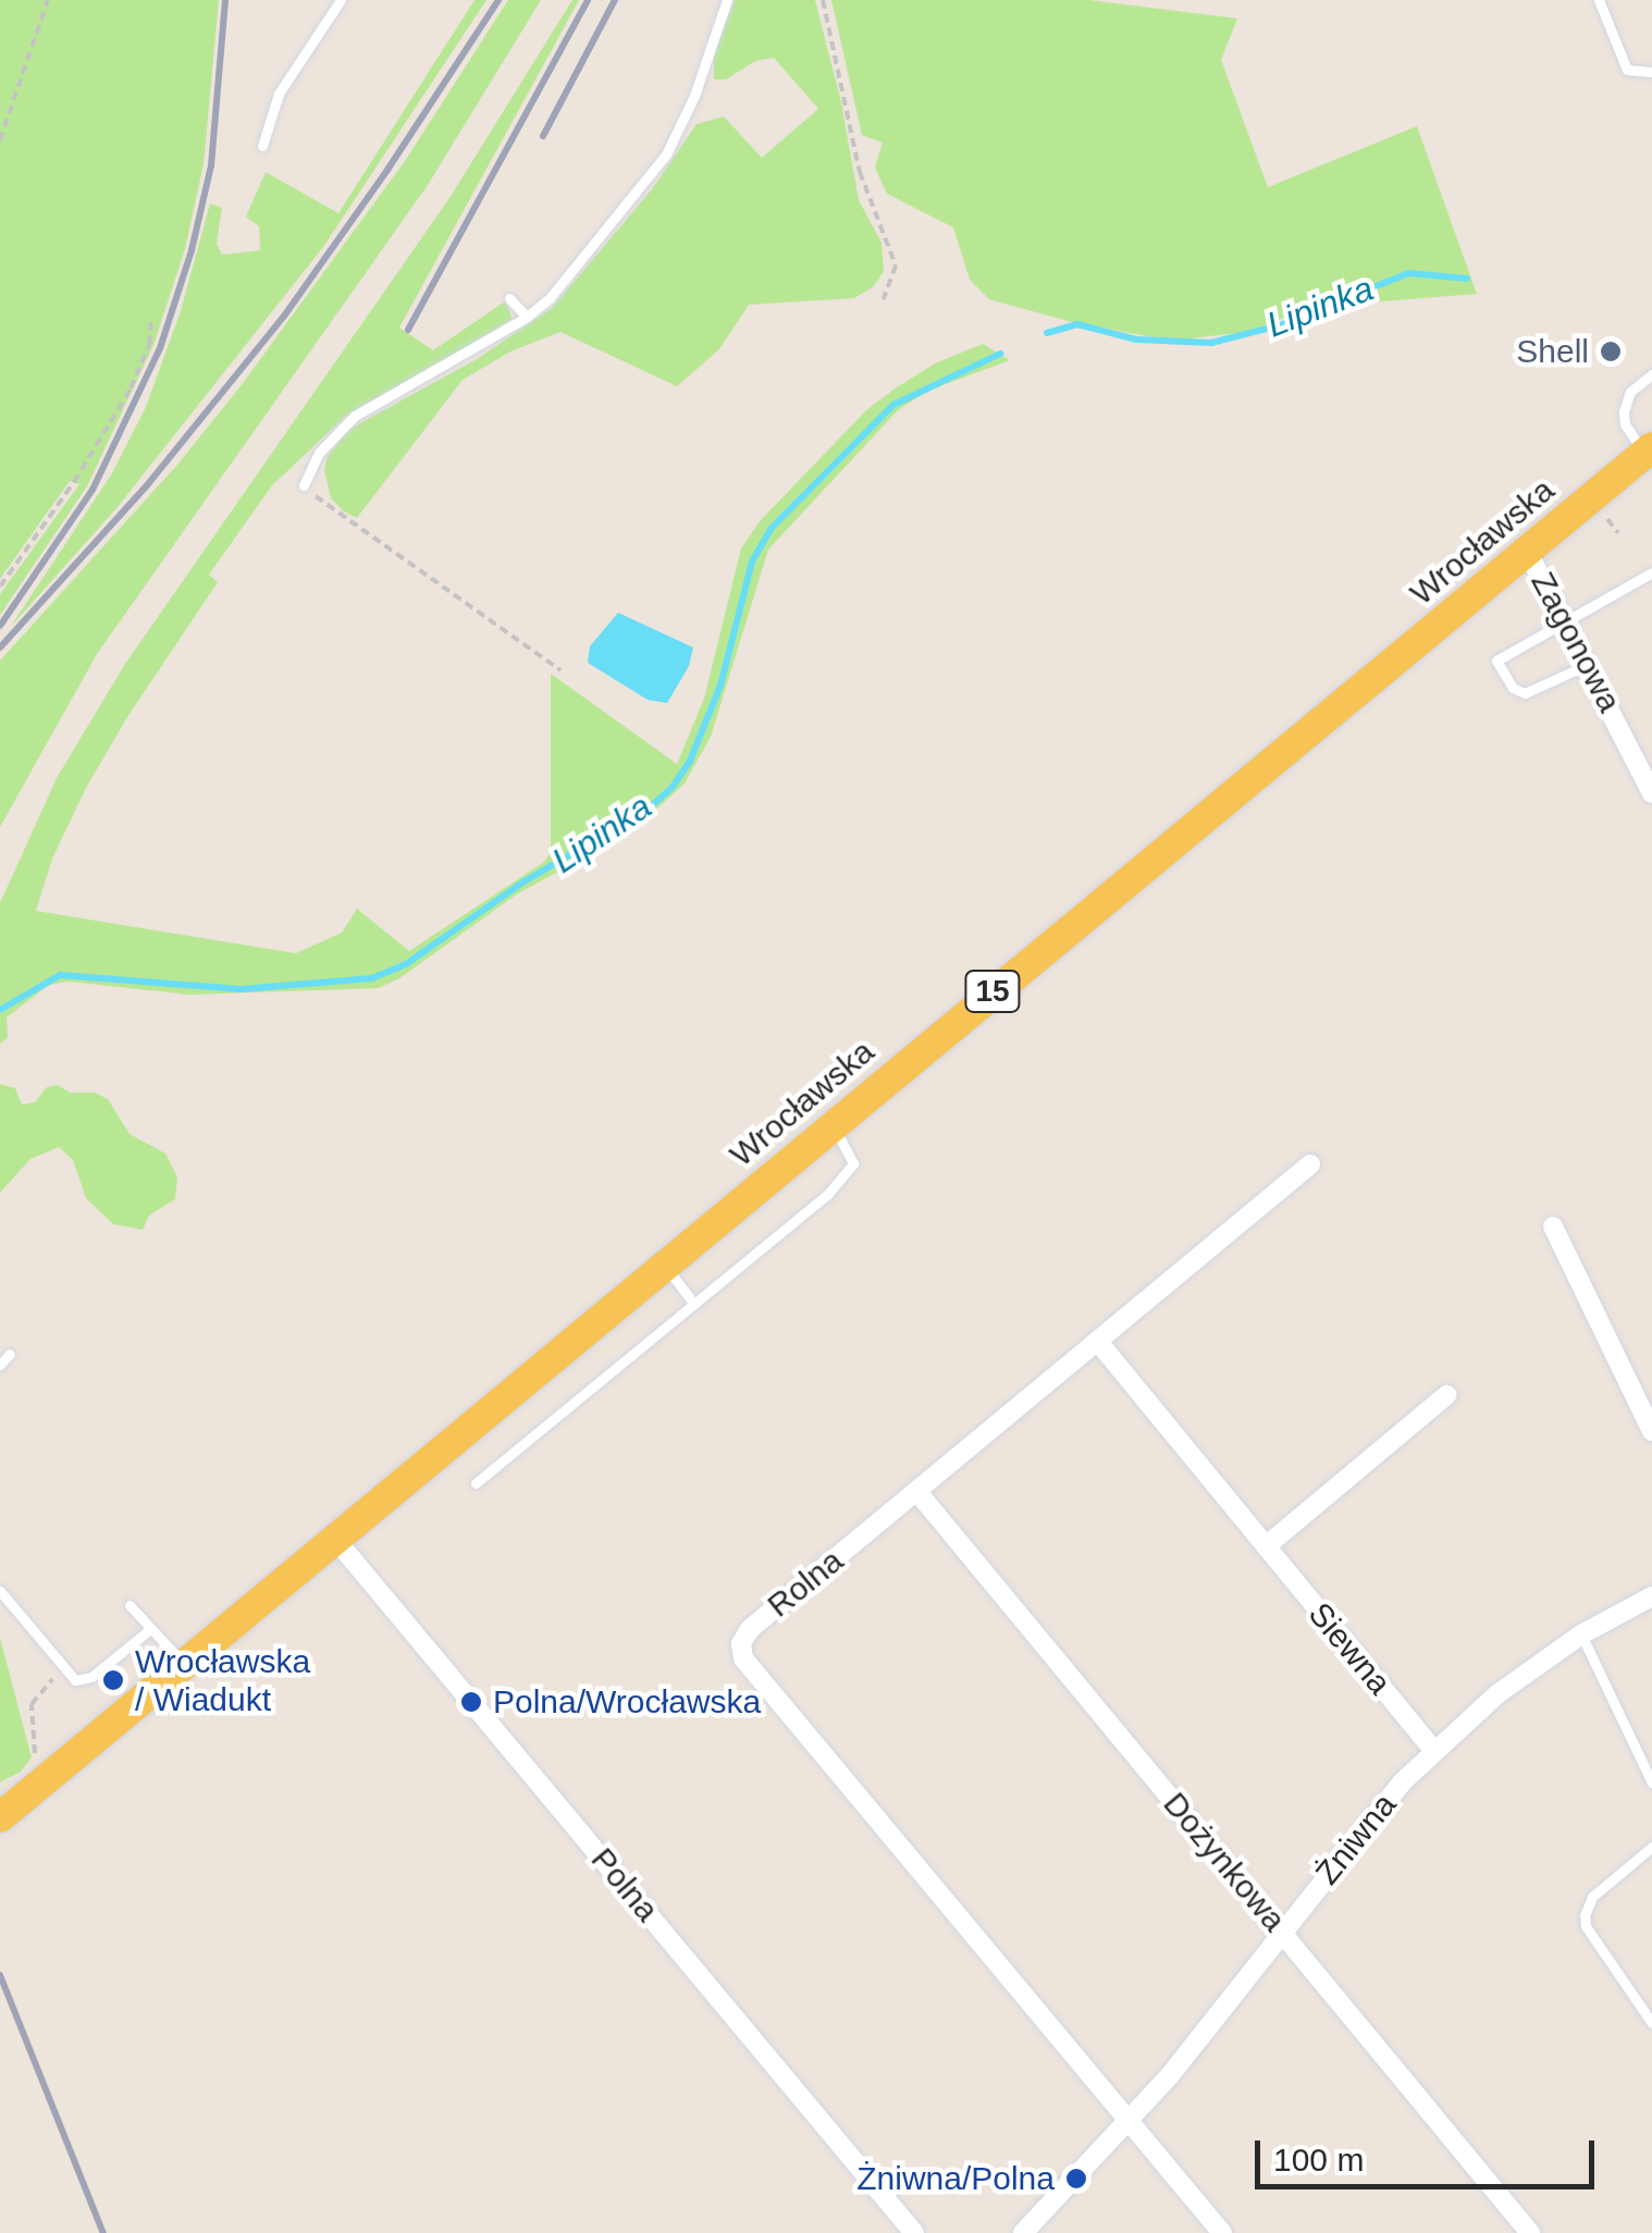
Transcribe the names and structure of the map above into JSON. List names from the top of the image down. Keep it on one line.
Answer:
{"streets":{"main road":["Wrocławska","15"],"street":["Zagonowa","Rolna","Siewna","Żniwna","Dożynkowa","Polna"]},"crossings":[["Wrocławska","Zagonowa"],["Wrocławska","Polna"],["Rolna","Siewna"],["Rolna","Żniwna"],["Rolna","Dożynkowa"],["Siewna","Żniwna"],["Żniwna","Dożynkowa"]],"water":["Lipinka"],"places":["Shell","Wrocławska / Wiadukt","Polna/Wrocławska","Żniwna/Polna"],"scale_bar":"100 m"}
